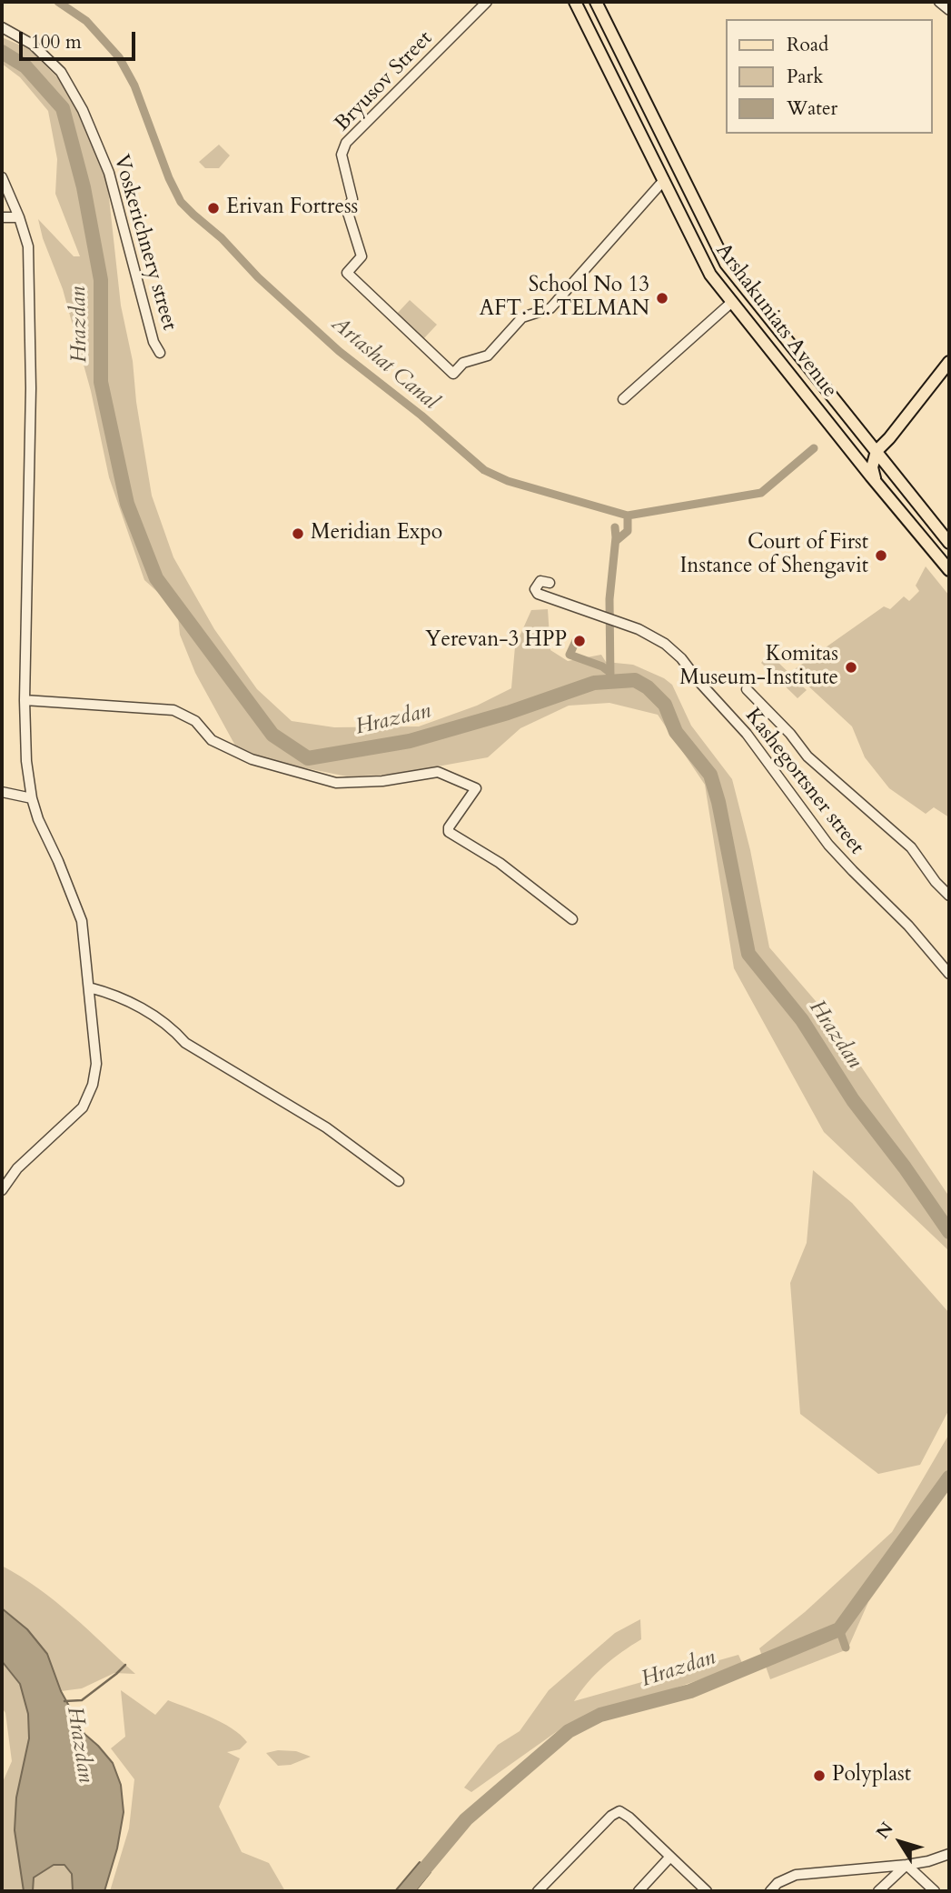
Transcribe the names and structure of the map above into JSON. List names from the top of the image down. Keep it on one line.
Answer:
{"streets":{"main road":["Arshakuniats Avenue"],"street":["Bryusov Street","Voskerichnery street","Kashegortsner street"]},"crossings":[["Bryusov Street","Arshakuniats Avenue"]],"water":["Hrazdan","Artashat Canal"],"places":["Erivan Fortress","School No 13 AFT. E. TELMAN","Meridian Expo","Court of First Instance of Shengavit","Yerevan-3 HPP","Komitas Museum-Institute","Polyplast"],"legend":["Road","Park","Water"],"scale_bar":"100 m","north":"top left"}
